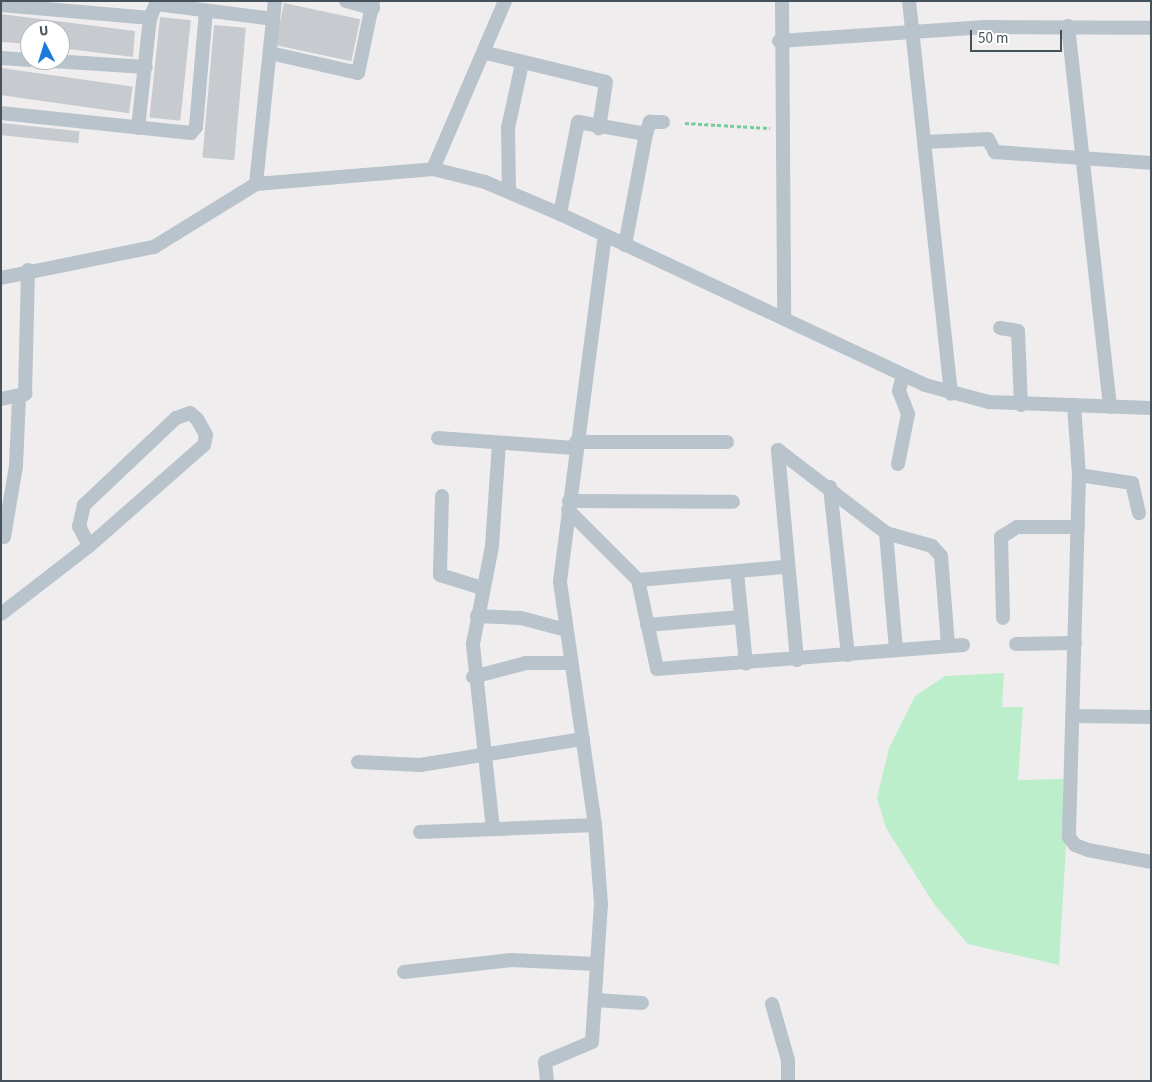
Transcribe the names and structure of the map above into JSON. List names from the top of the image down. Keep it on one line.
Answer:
{"scale_bar":"50 m","north":"top"}
